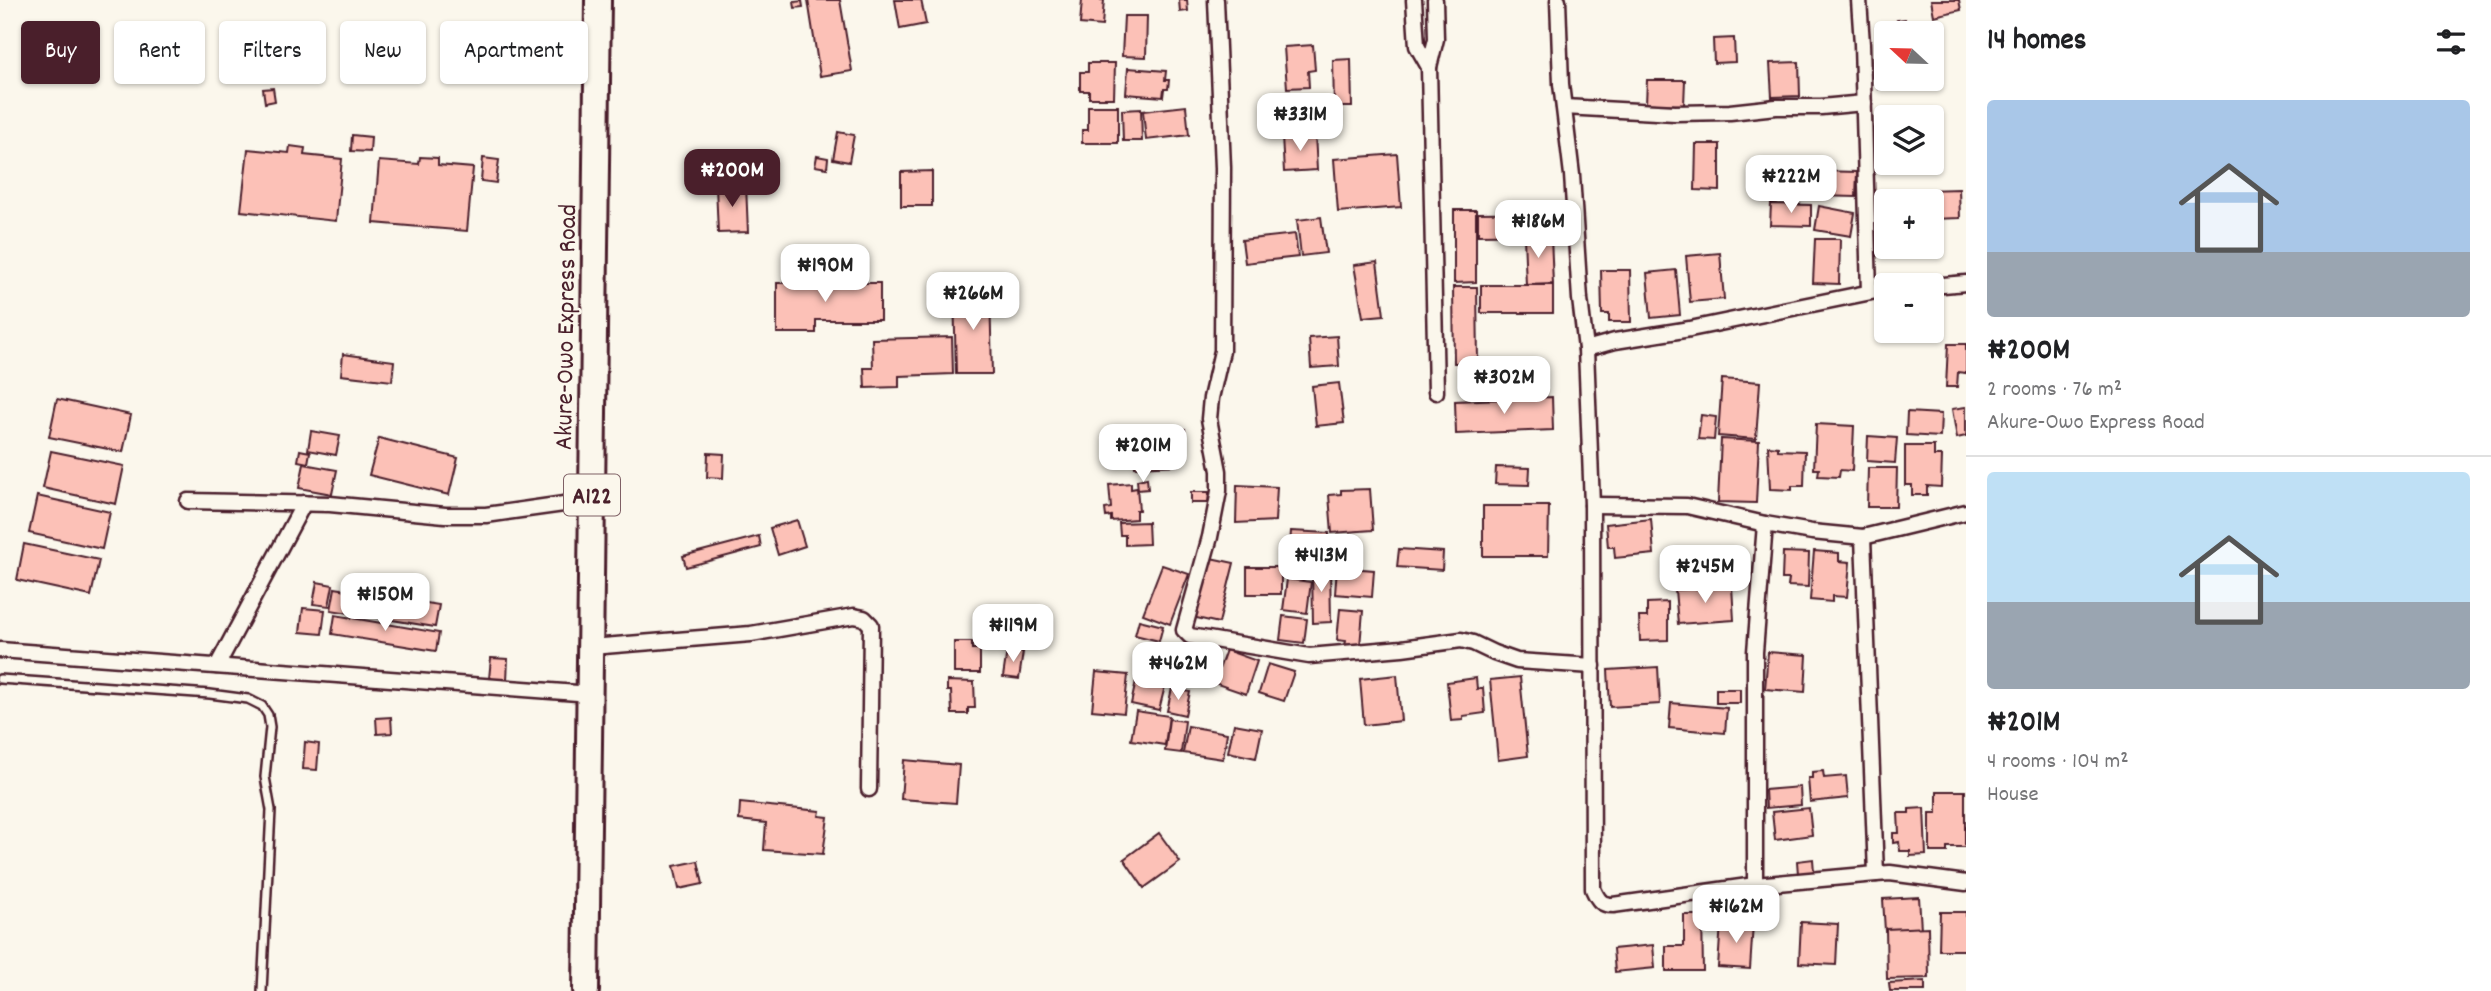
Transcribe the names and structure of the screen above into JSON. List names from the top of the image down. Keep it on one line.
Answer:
{"streets":{"highway":["Akure-Owo Express Road","A122"]},"north":"left","page":{"heading":"14 homes","map_buttons":["+","−"],"chip":["Buy","Rent","Filters","New","Apartment"],"list":[{"name":"₦200M","note":"2 rooms · 76 m² · Akure-Owo Express Road"},{"name":"₦201M","note":"4 rooms · 104 m² · House"}],"price":["₦331M","₦200M","₦222M","₦186M","₦190M","₦266M","₦302M","₦201M","₦413M","₦245M","₦150M","₦119M","₦462M","₦162M"]}}
